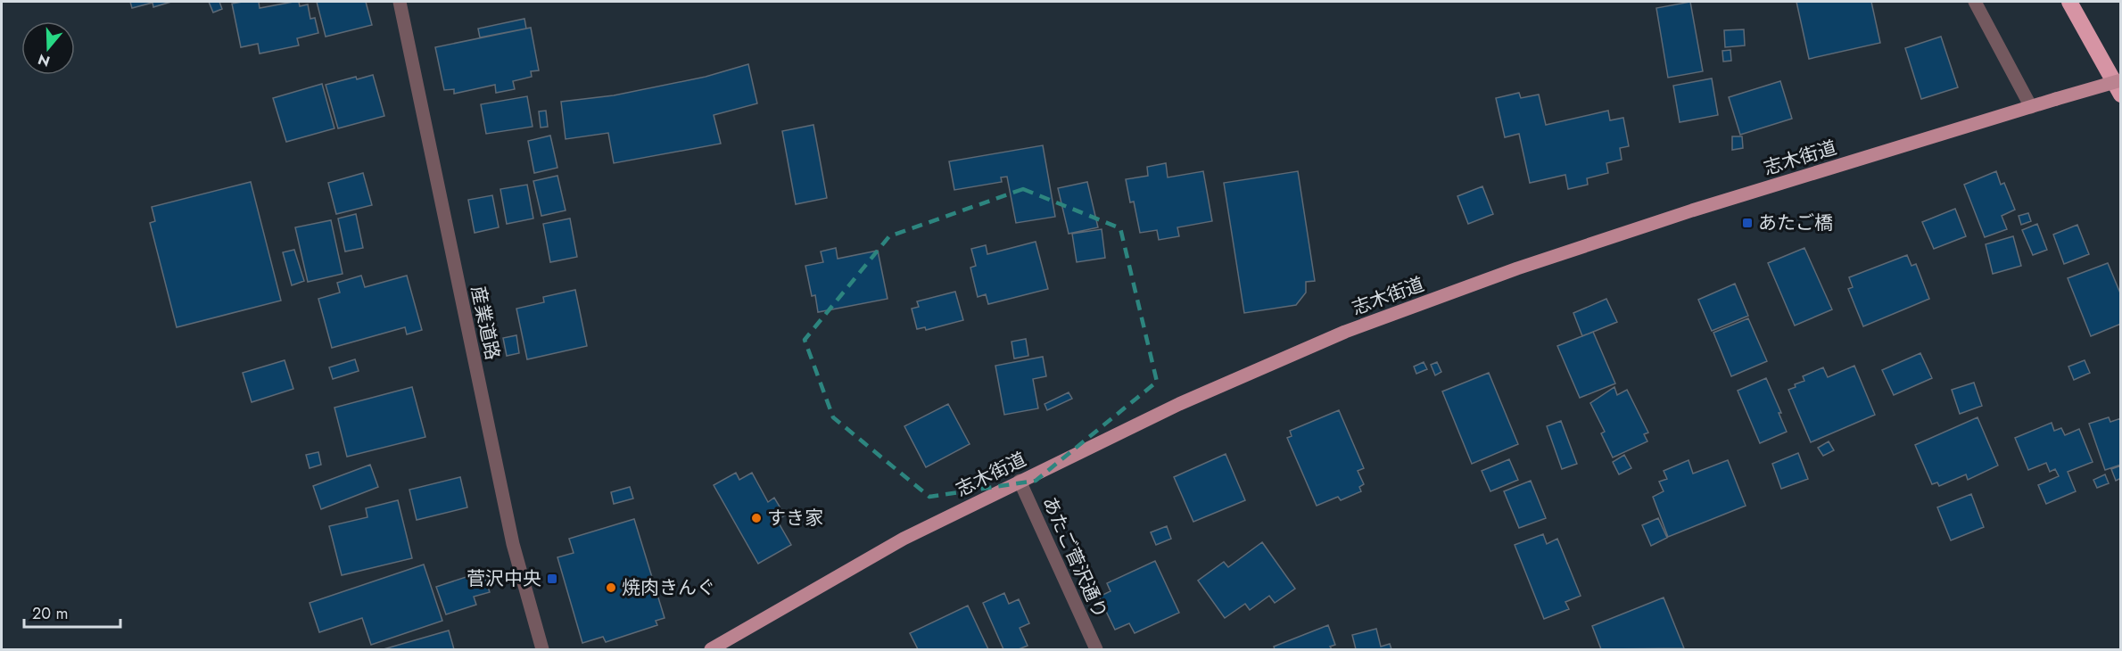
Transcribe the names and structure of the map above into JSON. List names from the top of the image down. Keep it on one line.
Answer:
{"streets":{"main road":["志木街道"],"street":["産業道路","あたご菅沢通り"]},"crossings":[["志木街道","あたご菅沢通り"]],"places":{"transit":["あたご橋","菅沢中央"],"other":["すき家","焼肉きんぐ"]},"scale_bar":"20 m","north":"bottom"}
